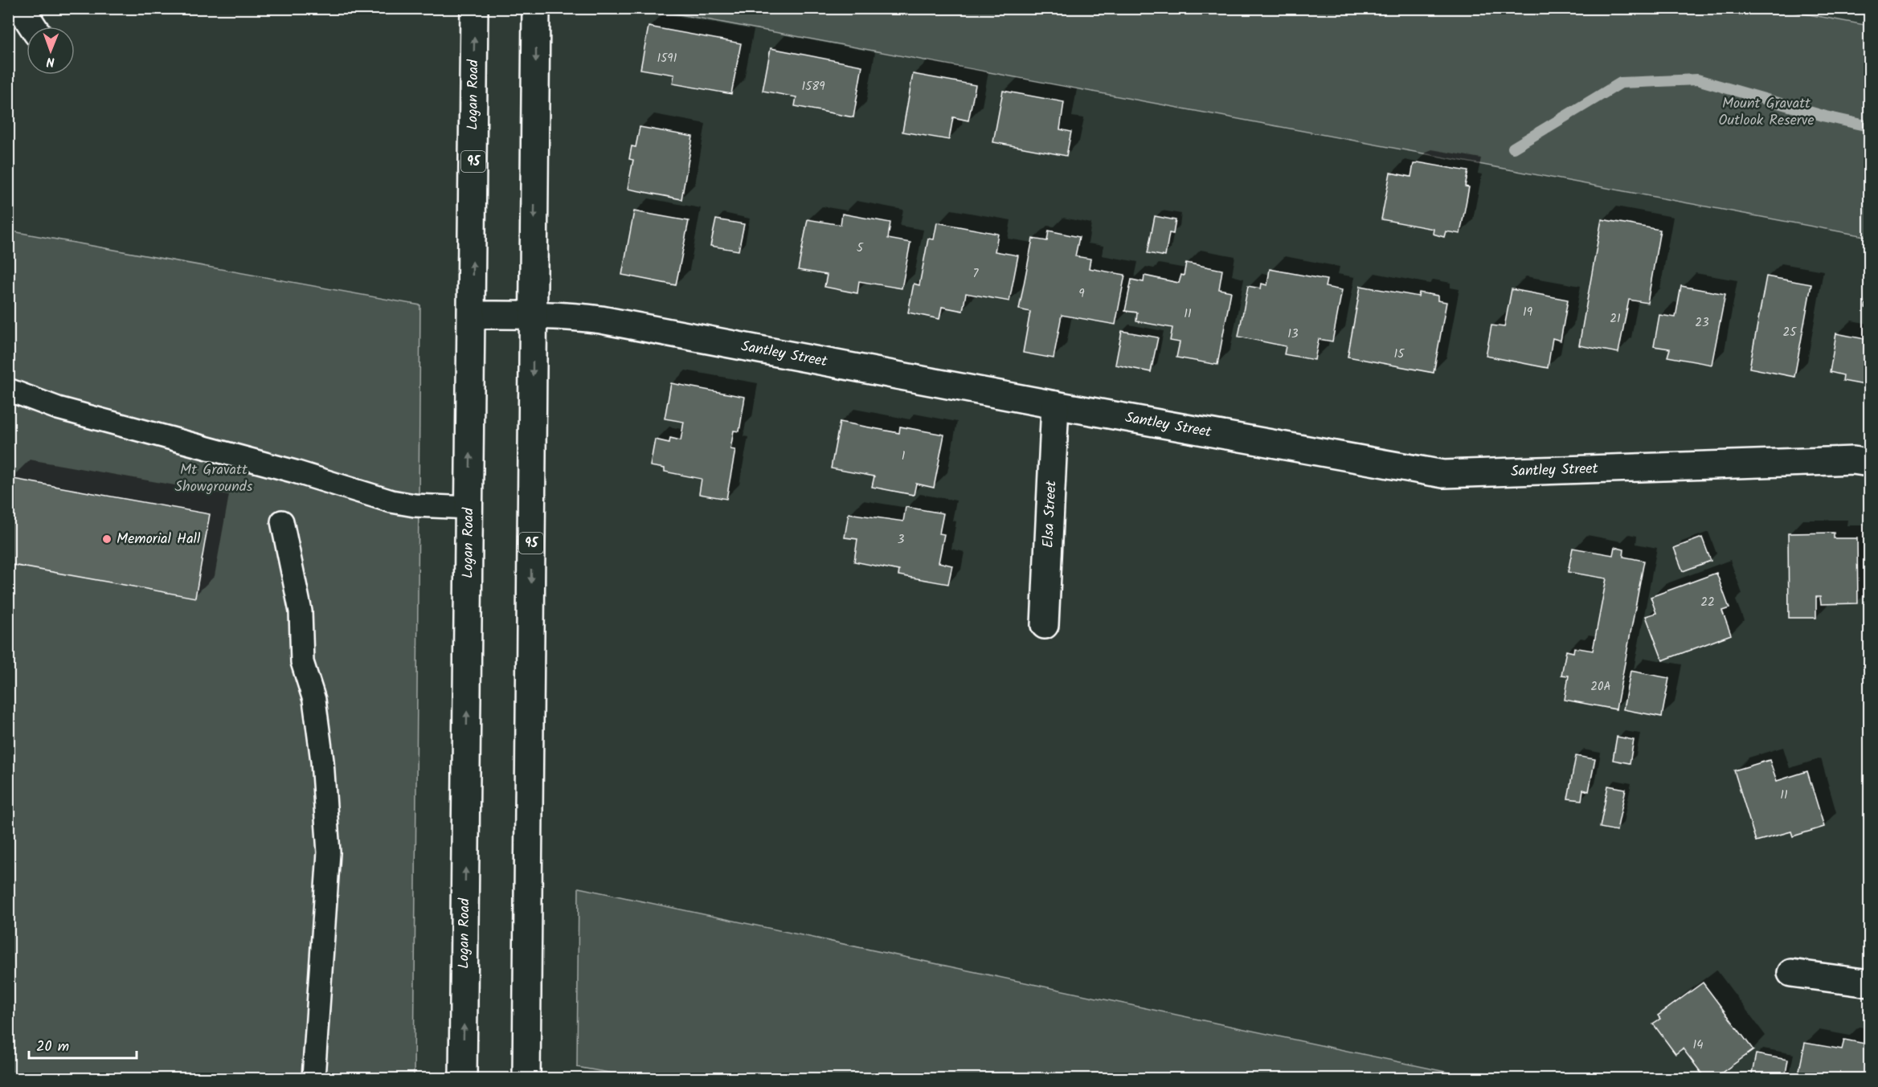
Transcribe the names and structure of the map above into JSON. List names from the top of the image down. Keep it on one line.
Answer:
{"streets":{"main road":["Logan Road","95","Santley Street","Elsa Street"]},"crossings":[["Logan Road","Santley Street"],["95","Santley Street"],["Santley Street","Elsa Street"]],"parks":["Mount Gravatt Outlook Reserve","Mt Gravatt Showgrounds"],"places":["Memorial Hall"],"house_numbers":["1591","1589","5","7","9","19","11","21","23","25","13","15","1","3","22","20A","11","14"],"scale_bar":"20 m","north":"bottom"}
